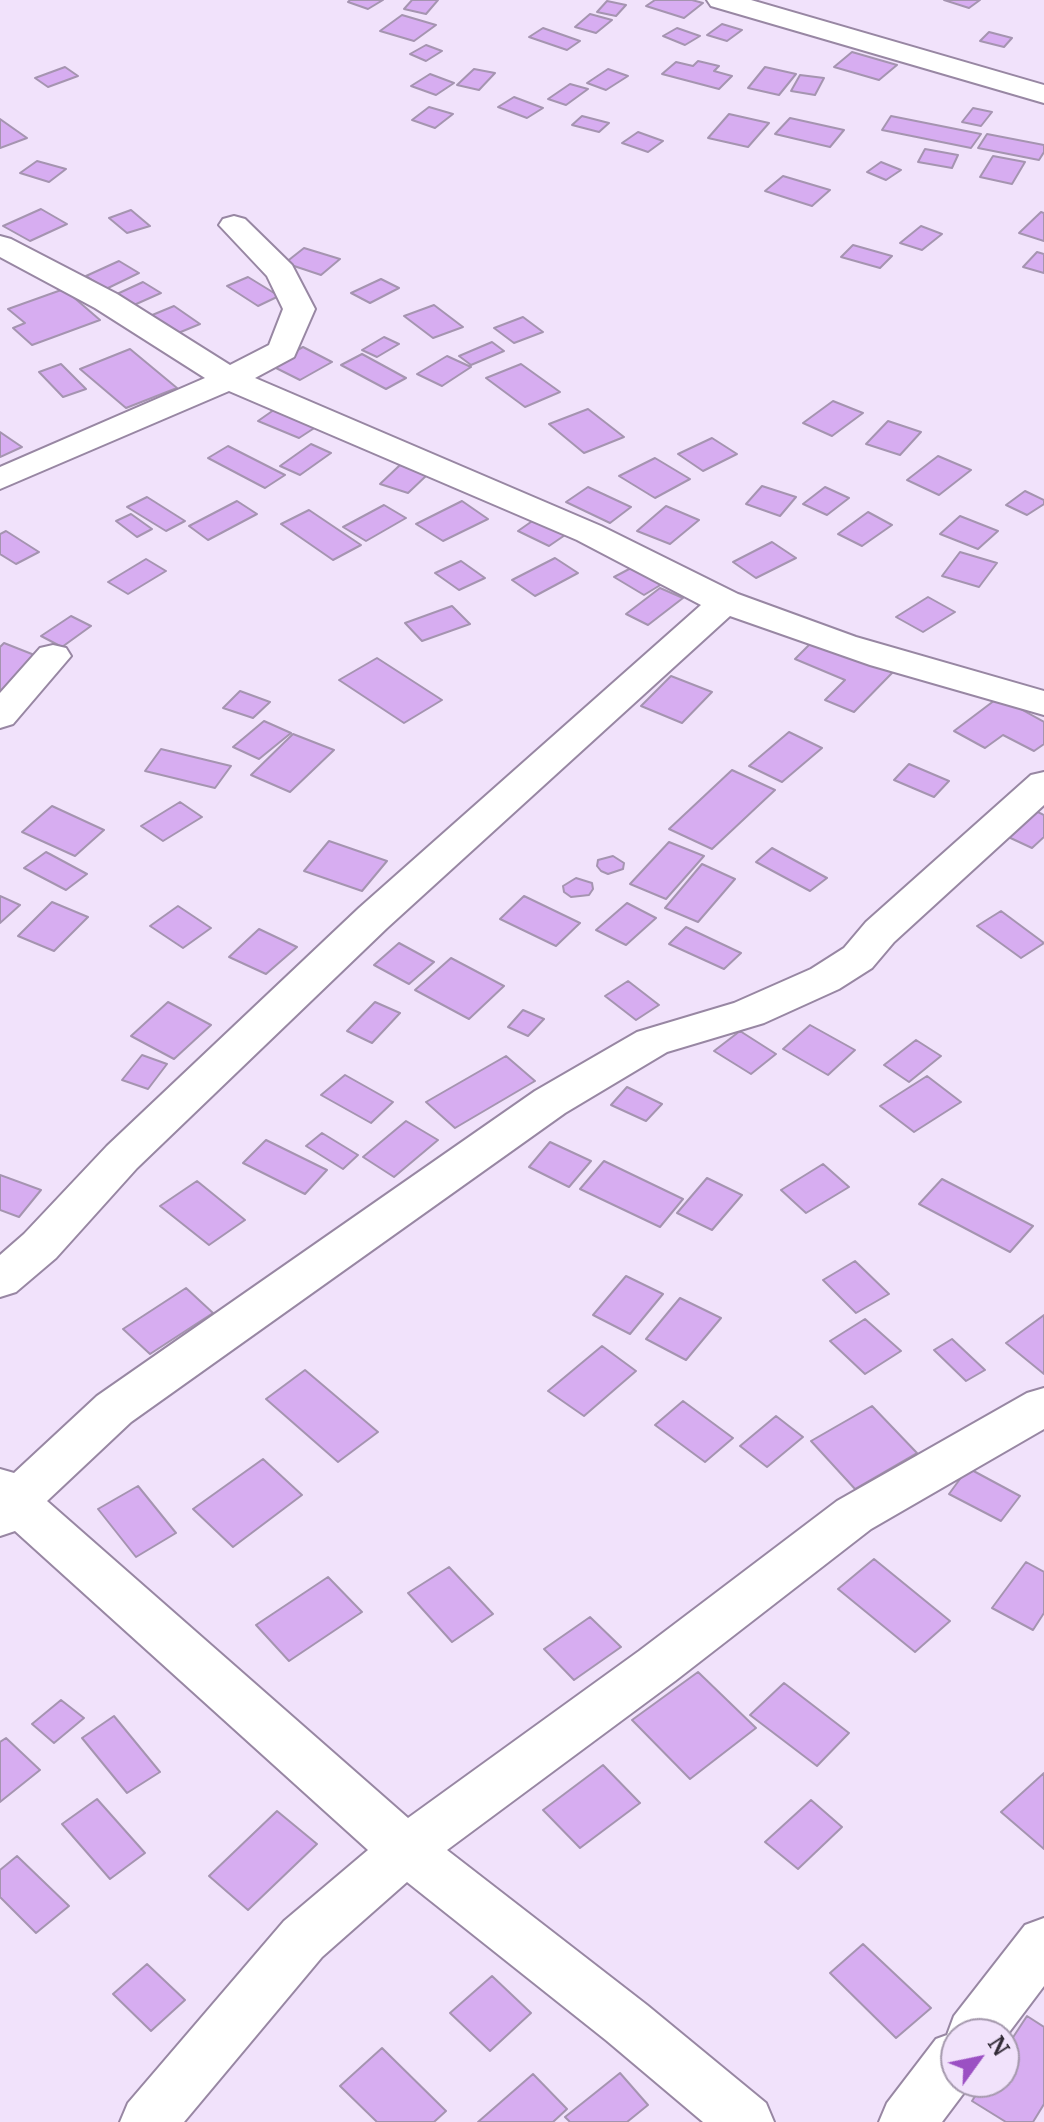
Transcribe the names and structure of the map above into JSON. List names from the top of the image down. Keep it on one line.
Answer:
{"north":"top right"}
